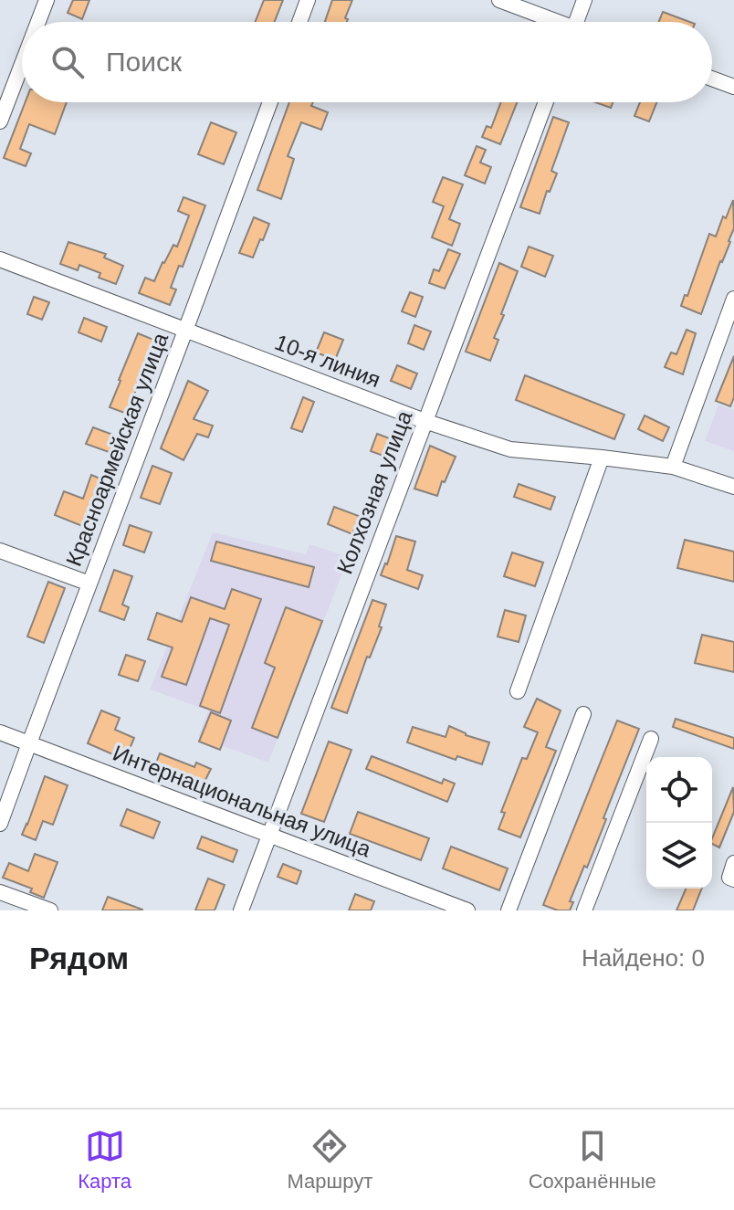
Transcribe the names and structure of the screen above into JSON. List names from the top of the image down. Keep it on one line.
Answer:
{"streets":{"street":["10-я линия","Красноармейская улица","Колхозная улица","Интернациональная улица"]},"crossings":[["10-я линия","Красноармейская улица"],["10-я линия","Колхозная улица"],["Красноармейская улица","Интернациональная улица"],["Колхозная улица","Интернациональная улица"]],"page":{"search":"Поиск","heading":["Рядом","Найдено: 0"],"nav":["Карта","Маршрут","Сохранённые"]}}
